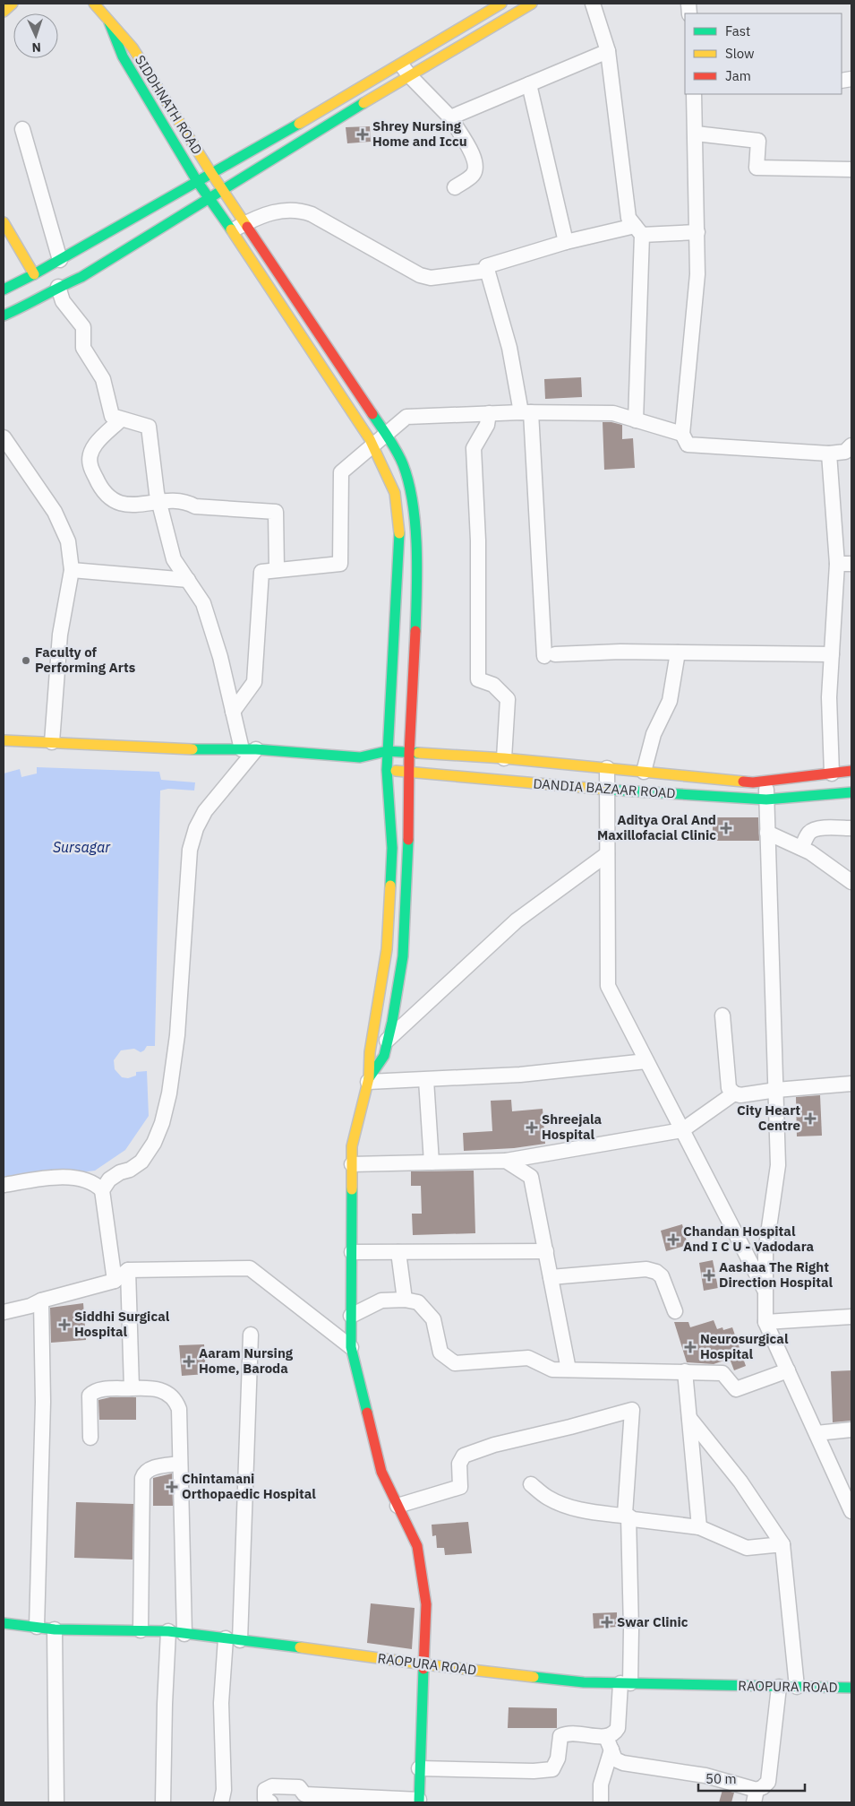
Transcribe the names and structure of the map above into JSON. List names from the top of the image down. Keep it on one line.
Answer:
{"streets":{"street":["SIDDHNATH ROAD","DANDIA BAZAAR ROAD","RAOPURA ROAD"]},"crossings":[["SIDDHNATH ROAD","DANDIA BAZAAR ROAD"]],"water":["Sursagar"],"places":{"health":["Shrey Nursing Home and Iccu","Aditya Oral And Maxillofacial Clinic","City Heart Centre","Shreejala Hospital","Chandan Hospital And I C U - Vadodara","Aashaa The Right Direction Hospital","Siddhi Surgical Hospital","Neurosurgical Hospital","Aaram Nursing Home, Baroda","Chintamani Orthopaedic Hospital","Swar Clinic"],"other":["Faculty of Performing Arts"]},"legend":["Fast","Slow","Jam"],"scale_bar":"50 m","north":"bottom"}
